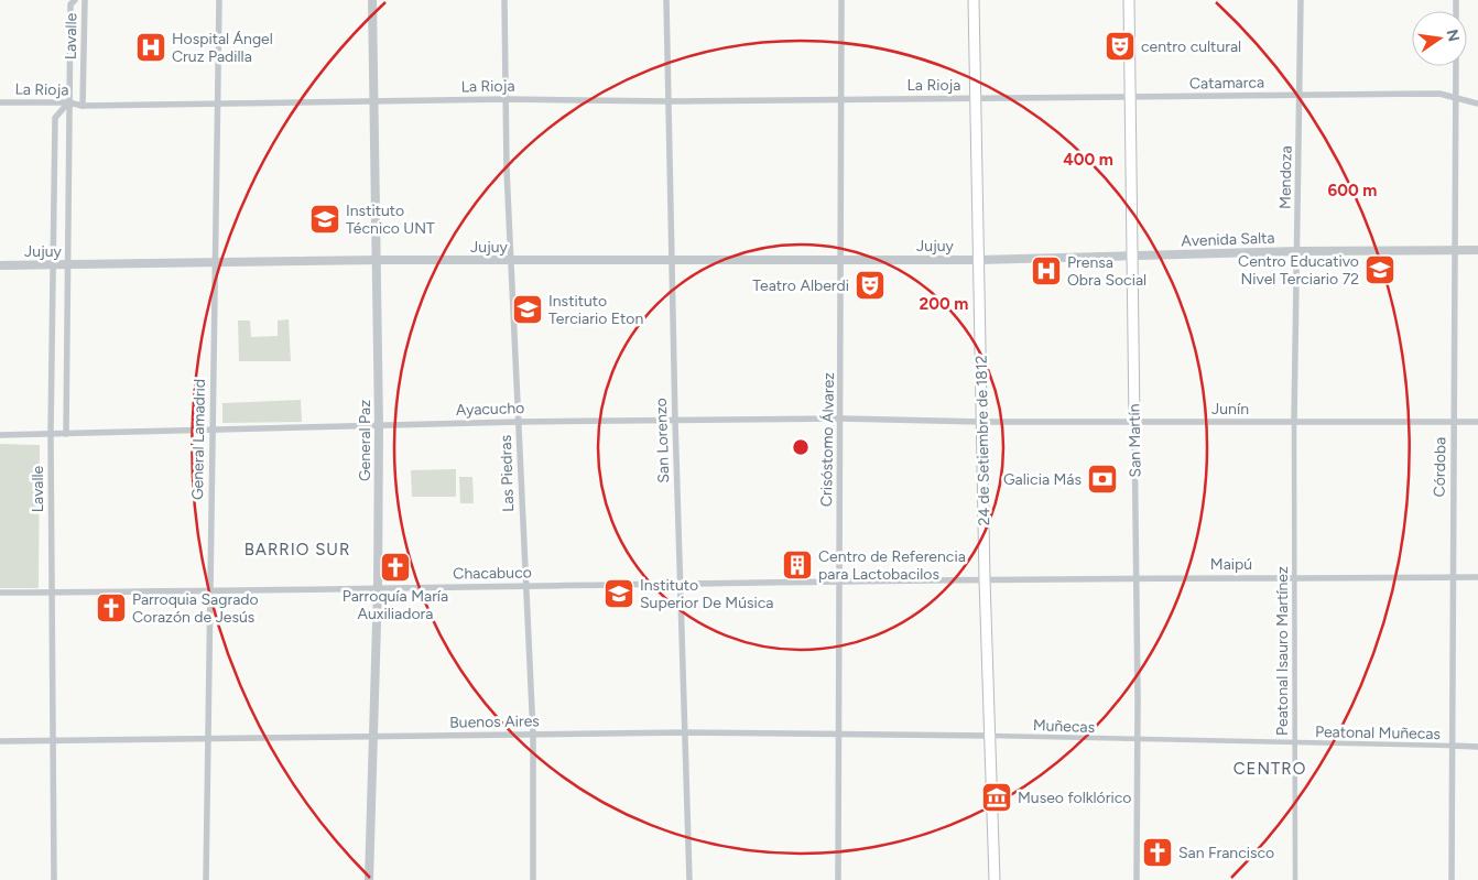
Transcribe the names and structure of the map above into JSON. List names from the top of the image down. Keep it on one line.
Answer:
{"streets":{"main road":["24 de Setiembre de 1812","San Martín"],"street":["Lavalle","Catamarca","La Rioja","Mendoza","Avenida Salta","Jujuy","Ayacucho","Junín","General Lamadrid","Crisóstomo Álvarez","General Paz","San Lorenzo","Córdoba","Las Piedras","Maipú","Chacabuco","Peatonal Isauro Martínez","Buenos Aires","Muñecas","Peatonal Muñecas"]},"crossings":[["Lavalle","La Rioja"],["Lavalle","Jujuy"],["Lavalle","Ayacucho"],["Lavalle","Chacabuco"],["Lavalle","Buenos Aires"],["Catamarca","La Rioja"],["Catamarca","Mendoza"],["Catamarca","24 de Setiembre de 1812"],["Catamarca","San Martín"],["Catamarca","Córdoba"],["La Rioja","General Lamadrid"],["La Rioja","Crisóstomo Álvarez"],["La Rioja","General Paz"],["La Rioja","San Lorenzo"],["La Rioja","24 de Setiembre de 1812"],["La Rioja","Las Piedras"],["Mendoza","Avenida Salta"],["Mendoza","Junín"],["Mendoza","Peatonal Isauro Martínez"],["Avenida Salta","Jujuy"],["Avenida Salta","24 de Setiembre de 1812"],["Avenida Salta","San Martín"],["Avenida Salta","Córdoba"],["Jujuy","General Lamadrid"],["Jujuy","Crisóstomo Álvarez"],["Jujuy","General Paz"],["Jujuy","San Lorenzo"],["Jujuy","24 de Setiembre de 1812"],["Jujuy","Las Piedras"],["Ayacucho","Junín"],["Ayacucho","General Lamadrid"],["Ayacucho","Crisóstomo Álvarez"],["Ayacucho","General Paz"],["Ayacucho","San Lorenzo"],["Ayacucho","24 de Setiembre de 1812"],["Ayacucho","Las Piedras"],["Junín","24 de Setiembre de 1812"],["Junín","San Martín"],["Junín","Córdoba"],["Junín","Peatonal Isauro Martínez"],["General Lamadrid","Chacabuco"],["General Lamadrid","Buenos Aires"],["Crisóstomo Álvarez","Chacabuco"],["Crisóstomo Álvarez","Buenos Aires"],["General Paz","Chacabuco"],["General Paz","Buenos Aires"],["San Lorenzo","Chacabuco"],["San Lorenzo","Buenos Aires"],["24 de Setiembre de 1812","Maipú"],["24 de Setiembre de 1812","Chacabuco"],["24 de Setiembre de 1812","Buenos Aires"],["24 de Setiembre de 1812","Muñecas"],["San Martín","Maipú"],["San Martín","Muñecas"],["San Martín","Peatonal Muñecas"],["Córdoba","Maipú"],["Córdoba","Peatonal Muñecas"],["Las Piedras","Chacabuco"],["Las Piedras","Buenos Aires"],["Maipú","Chacabuco"],["Maipú","Peatonal Isauro Martínez"],["Peatonal Isauro Martínez","Peatonal Muñecas"],["Buenos Aires","Muñecas"],["Muñecas","Peatonal Muñecas"]],"districts":["BARRIO SUR","CENTRO"],"places":{"theatre":["centro cultural","Teatro Alberdi"],"hospital":["Hospital Ángel Cruz Padilla","Prensa Obra Social"],"school or university":["Instituto Técnico UNT","Centro Educativo Nivel Terciario 72","Instituto Terciario Eton","Instituto Superior De Música"],"bank":["Galicia Más"],"building":["Centro de Referencia para Lactobacilos"],"church":["Parroquía María Auxiliadora","Parroquia Sagrado Corazón de Jesús","San Francisco"],"museum":["Museo folklórico"]},"north":"right","rings":["400 m","600 m","200 m"]}
